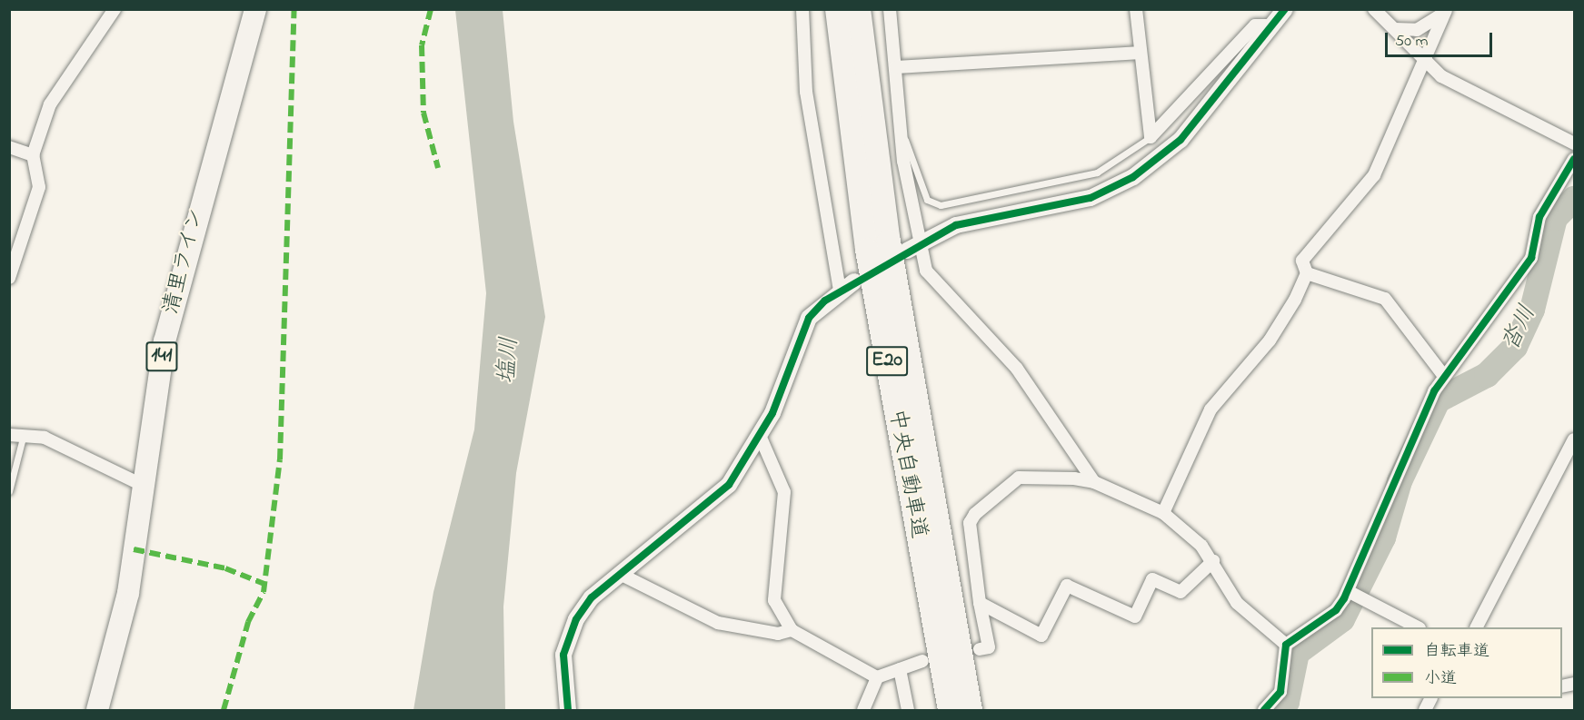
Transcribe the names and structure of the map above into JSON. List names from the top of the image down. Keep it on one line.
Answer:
{"streets":{"highway":["清里ライン","141","E20","中央自動車道"]},"water":["沓川","塩川"],"legend":["自転車道","小道"],"scale_bar":"50 m"}
